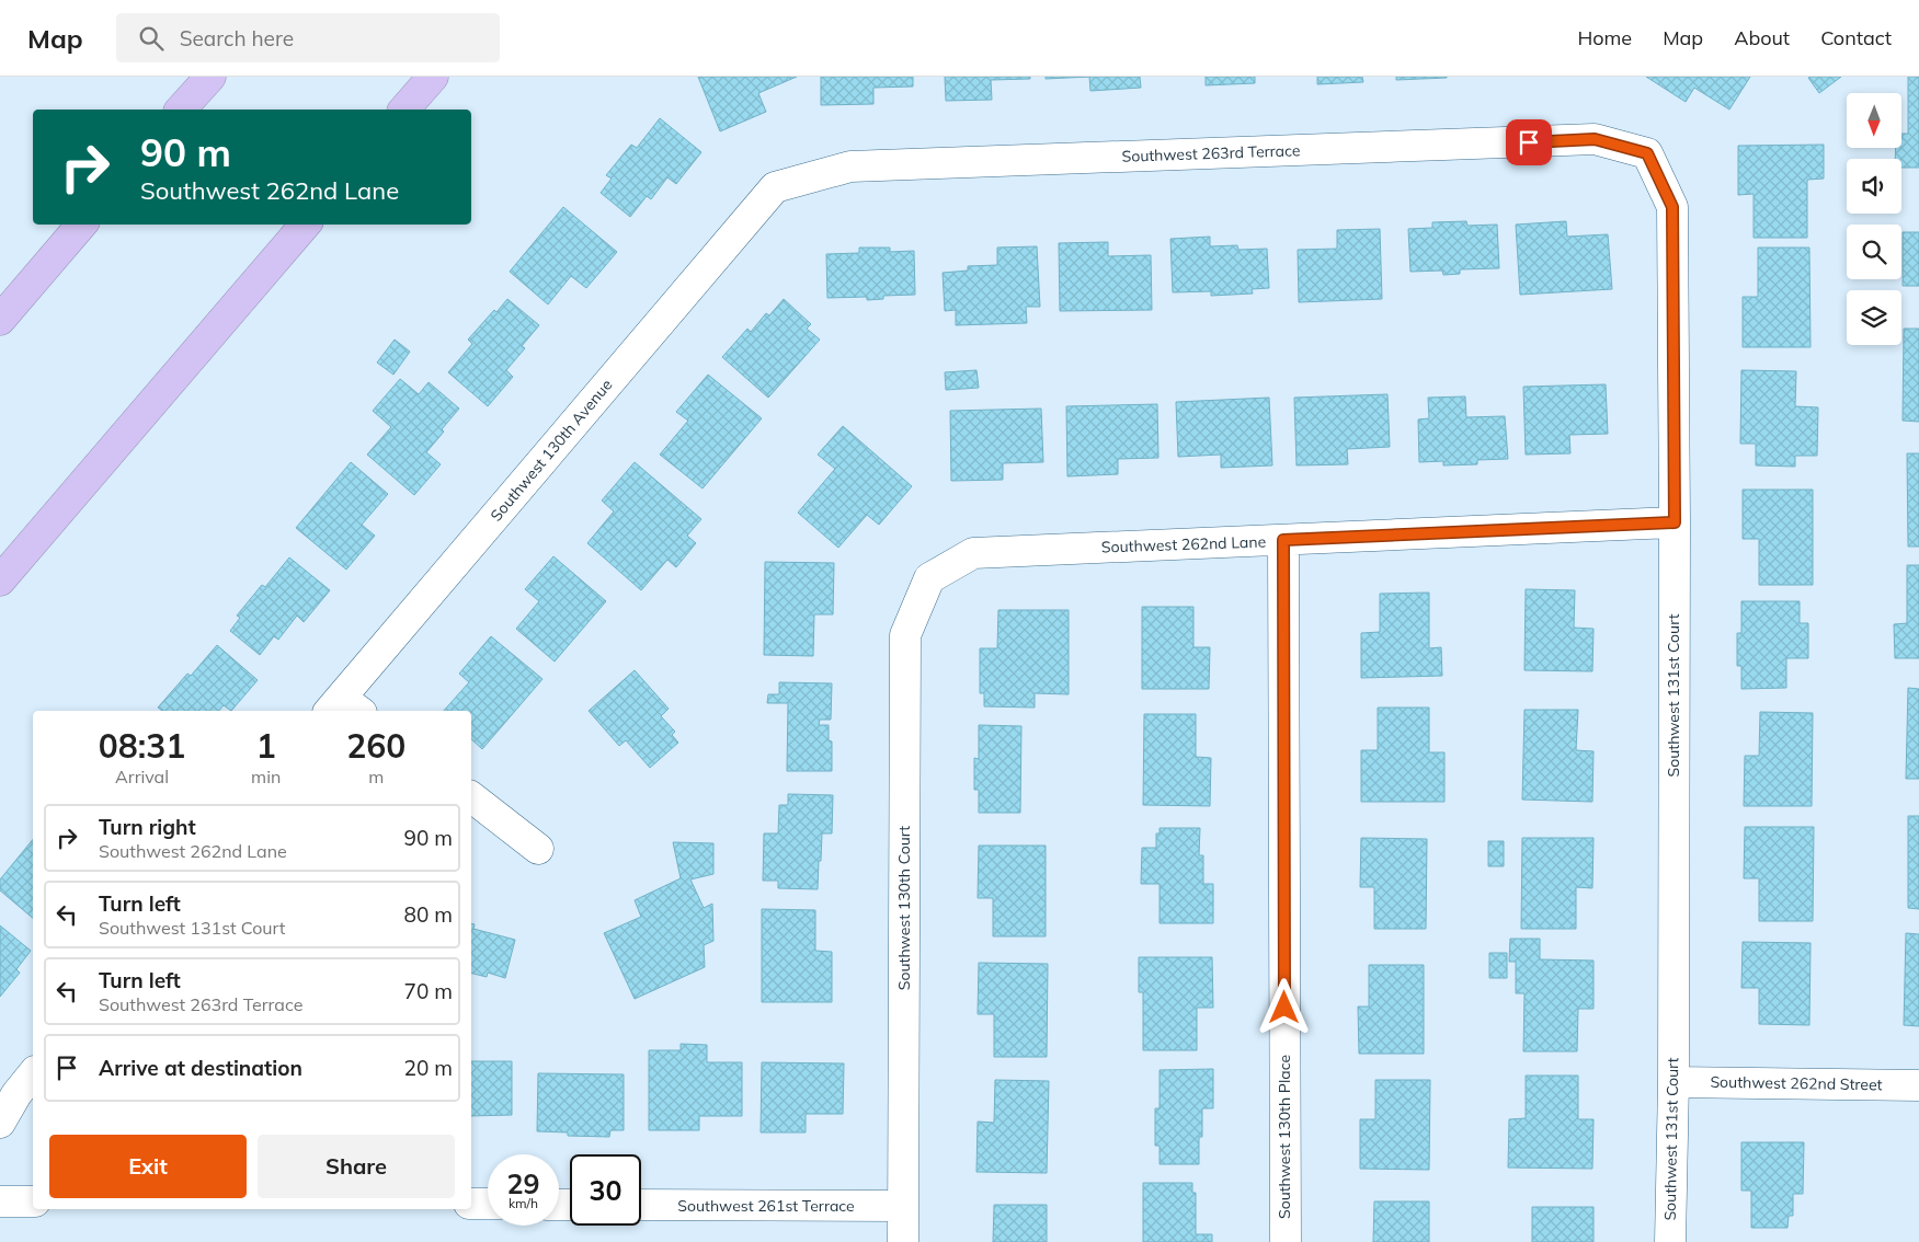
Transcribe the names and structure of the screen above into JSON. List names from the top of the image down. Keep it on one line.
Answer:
{"streets":{"street":["Southwest 263rd Terrace","Southwest 130th Avenue","Southwest 262nd Lane","Southwest 131st Court","Southwest 130th Court","Southwest 262nd Street","Southwest 130th Place","Southwest 261st Terrace"]},"crossings":[["Southwest 263rd Terrace","Southwest 130th Avenue"],["Southwest 263rd Terrace","Southwest 131st Court"],["Southwest 262nd Lane","Southwest 131st Court"],["Southwest 262nd Lane","Southwest 130th Court"],["Southwest 262nd Lane","Southwest 130th Place"],["Southwest 131st Court","Southwest 262nd Street"],["Southwest 130th Court","Southwest 261st Terrace"]],"north":"bottom","page":{"header":"Map","search":"Search here","nav":["Home","Map","About","Contact"],"turn":["90 m","Southwest 262nd Lane"],"eta":["08:31","Arrival","1","min","260","m"],"list":[{"name":"Turn right","note":"Southwest 262nd Lane","value":"90 m"},{"name":"Turn left","note":"Southwest 131st Court","value":"80 m"},{"name":"Turn left","note":"Southwest 263rd Terrace","value":"70 m"},{"name":"Arrive at destination","value":"20 m"}],"buttons":["Exit","Share"],"speed":"29 km/h","limit":"30"}}
